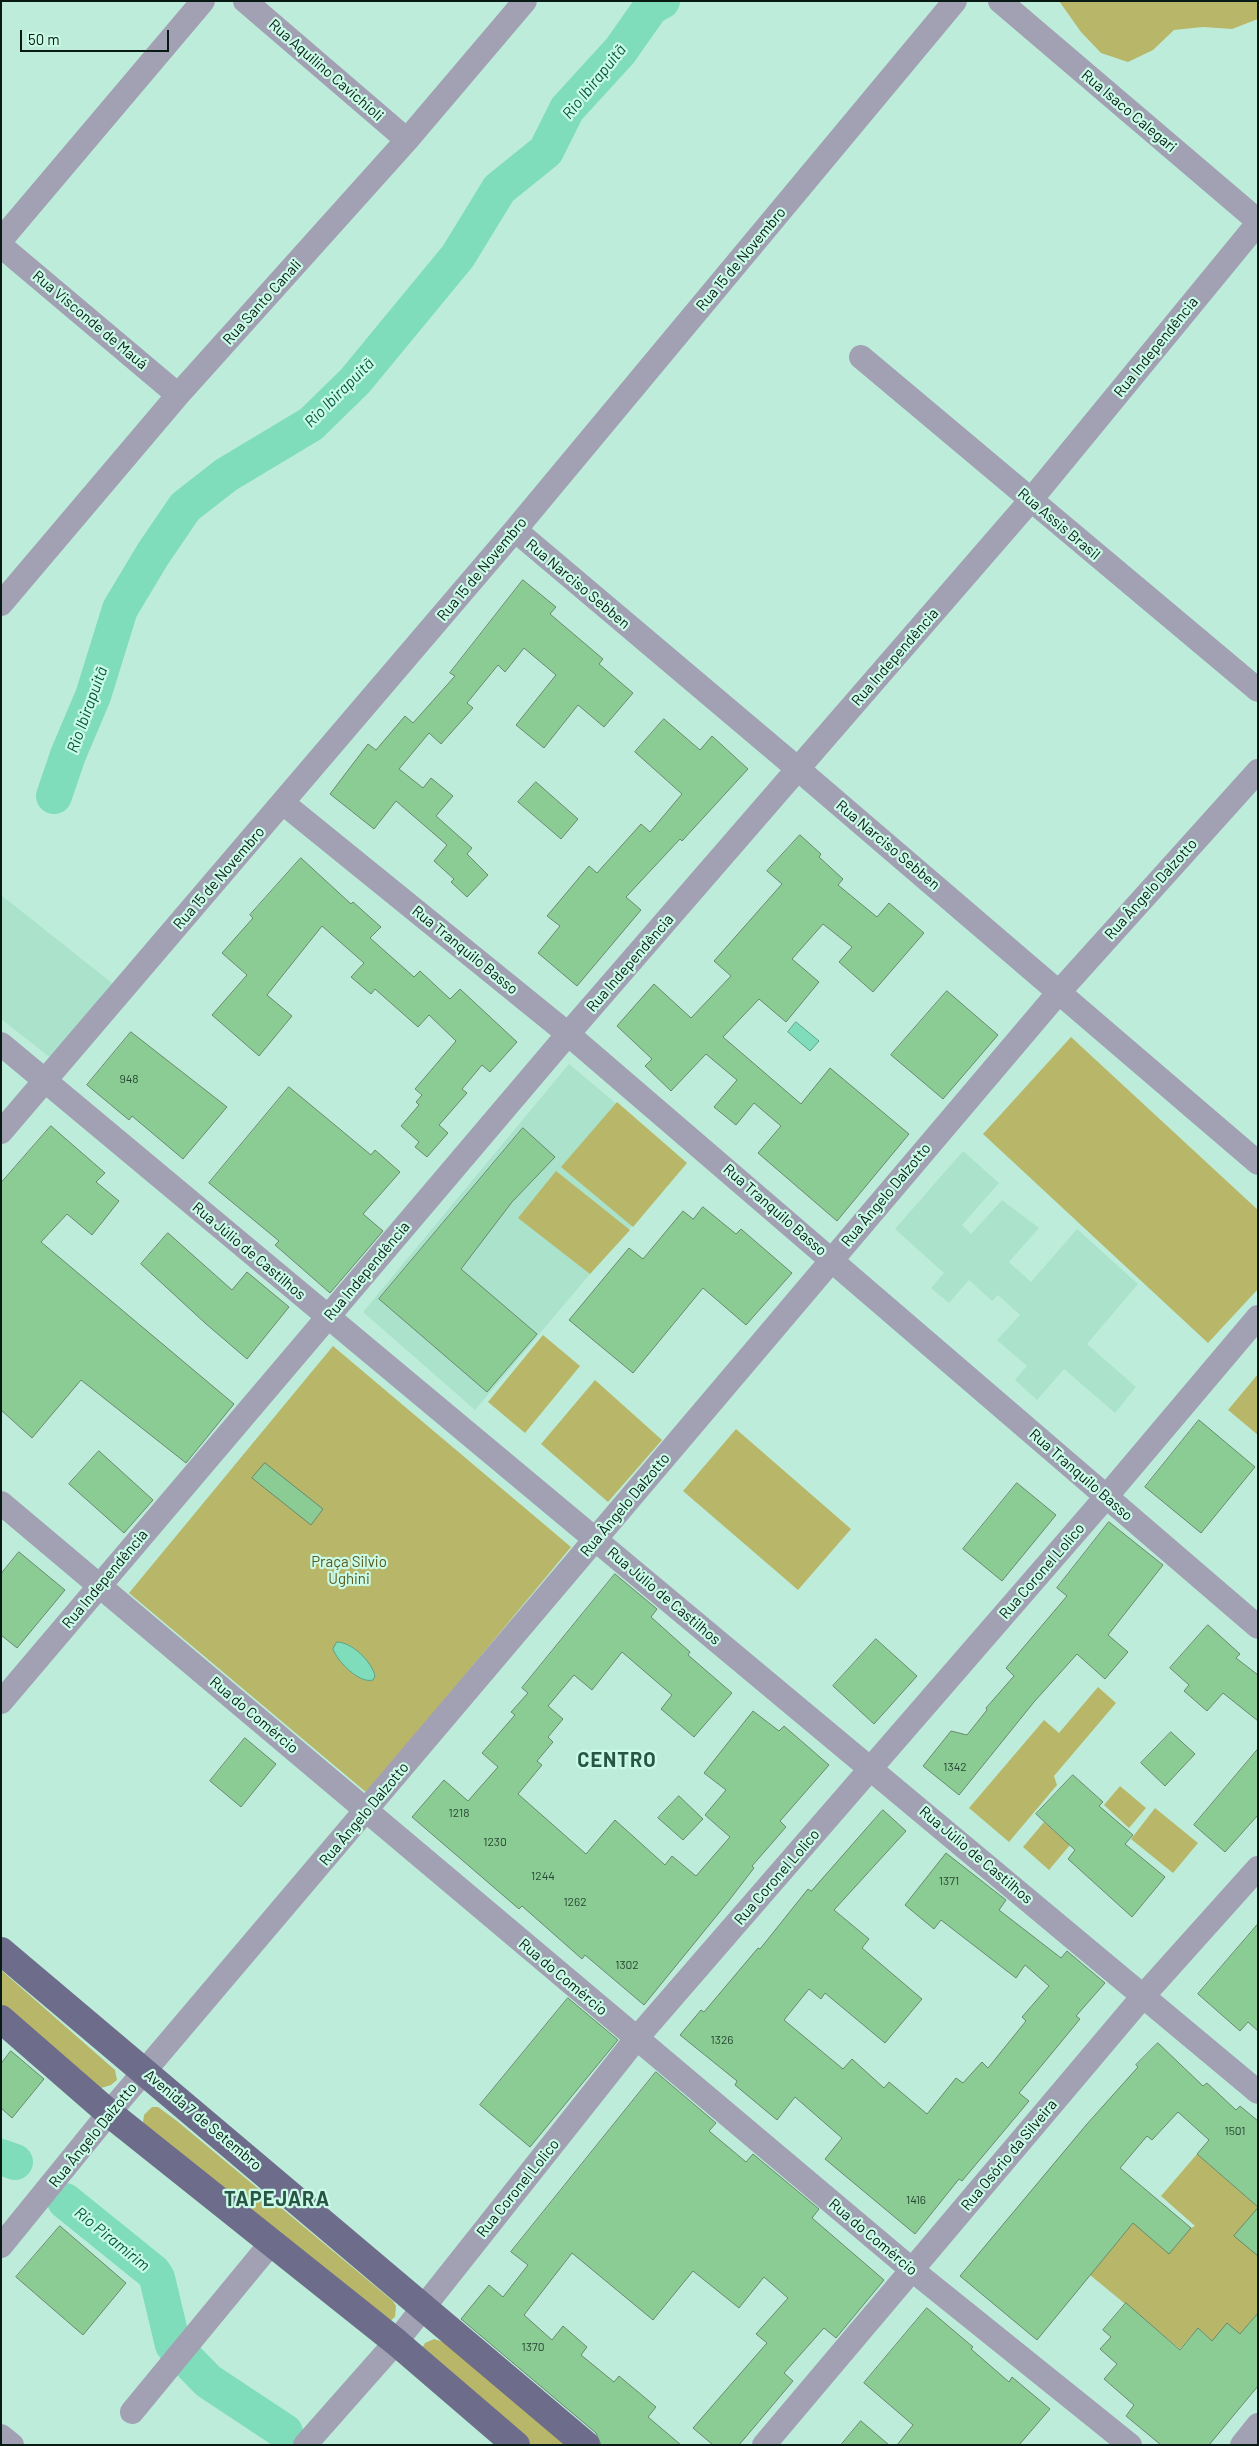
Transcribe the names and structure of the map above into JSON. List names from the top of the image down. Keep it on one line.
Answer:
{"streets":{"main road":["Avenida 7 de Setembro"],"street":["Rua Aquilino Cavichioli","Rua Isaco Calegari","Rua 15 de Novembro","Rua Santo Canali","Rua Visconde de Mauá","Rua Independência","Rua Assis Brasil","Rua Narciso Sebben","Rua Ângelo Dalzotto","Rua Tranquilo Basso","Rua Júlio de Castilhos","Rua Coronel Lolico","Rua do Comércio","Rua Osório da Silveira"]},"crossings":[["Rua Aquilino Cavichioli","Rua Santo Canali"],["Rua Isaco Calegari","Rua Independência"],["Rua 15 de Novembro","Rua Narciso Sebben"],["Rua 15 de Novembro","Rua Tranquilo Basso"],["Rua 15 de Novembro","Rua Júlio de Castilhos"],["Rua Santo Canali","Rua Visconde de Mauá"],["Rua Independência","Rua Assis Brasil"],["Rua Independência","Rua Narciso Sebben"],["Rua Independência","Rua Tranquilo Basso"],["Rua Independência","Rua Júlio de Castilhos"],["Rua Independência","Rua do Comércio"],["Rua Narciso Sebben","Rua Ângelo Dalzotto"],["Rua Ângelo Dalzotto","Rua Tranquilo Basso"],["Rua Ângelo Dalzotto","Rua Júlio de Castilhos"],["Rua Ângelo Dalzotto","Rua do Comércio"],["Rua Ângelo Dalzotto","Avenida 7 de Setembro"],["Rua Tranquilo Basso","Rua Coronel Lolico"],["Rua Júlio de Castilhos","Rua Coronel Lolico"],["Rua Júlio de Castilhos","Rua Osório da Silveira"],["Rua Coronel Lolico","Rua do Comércio"],["Rua Coronel Lolico","Avenida 7 de Setembro"],["Rua do Comércio","Rua Osório da Silveira"]],"districts":["CENTRO","TAPEJARA"],"water":["Rio Ibirapuitã","Rio Piramirim"],"parks":["Praça Silvio Ughini"],"house_numbers":["948","1342","1218","1230","1244","1371","1262","1302","1326","1501","1416","1370"],"scale_bar":"50 m"}
